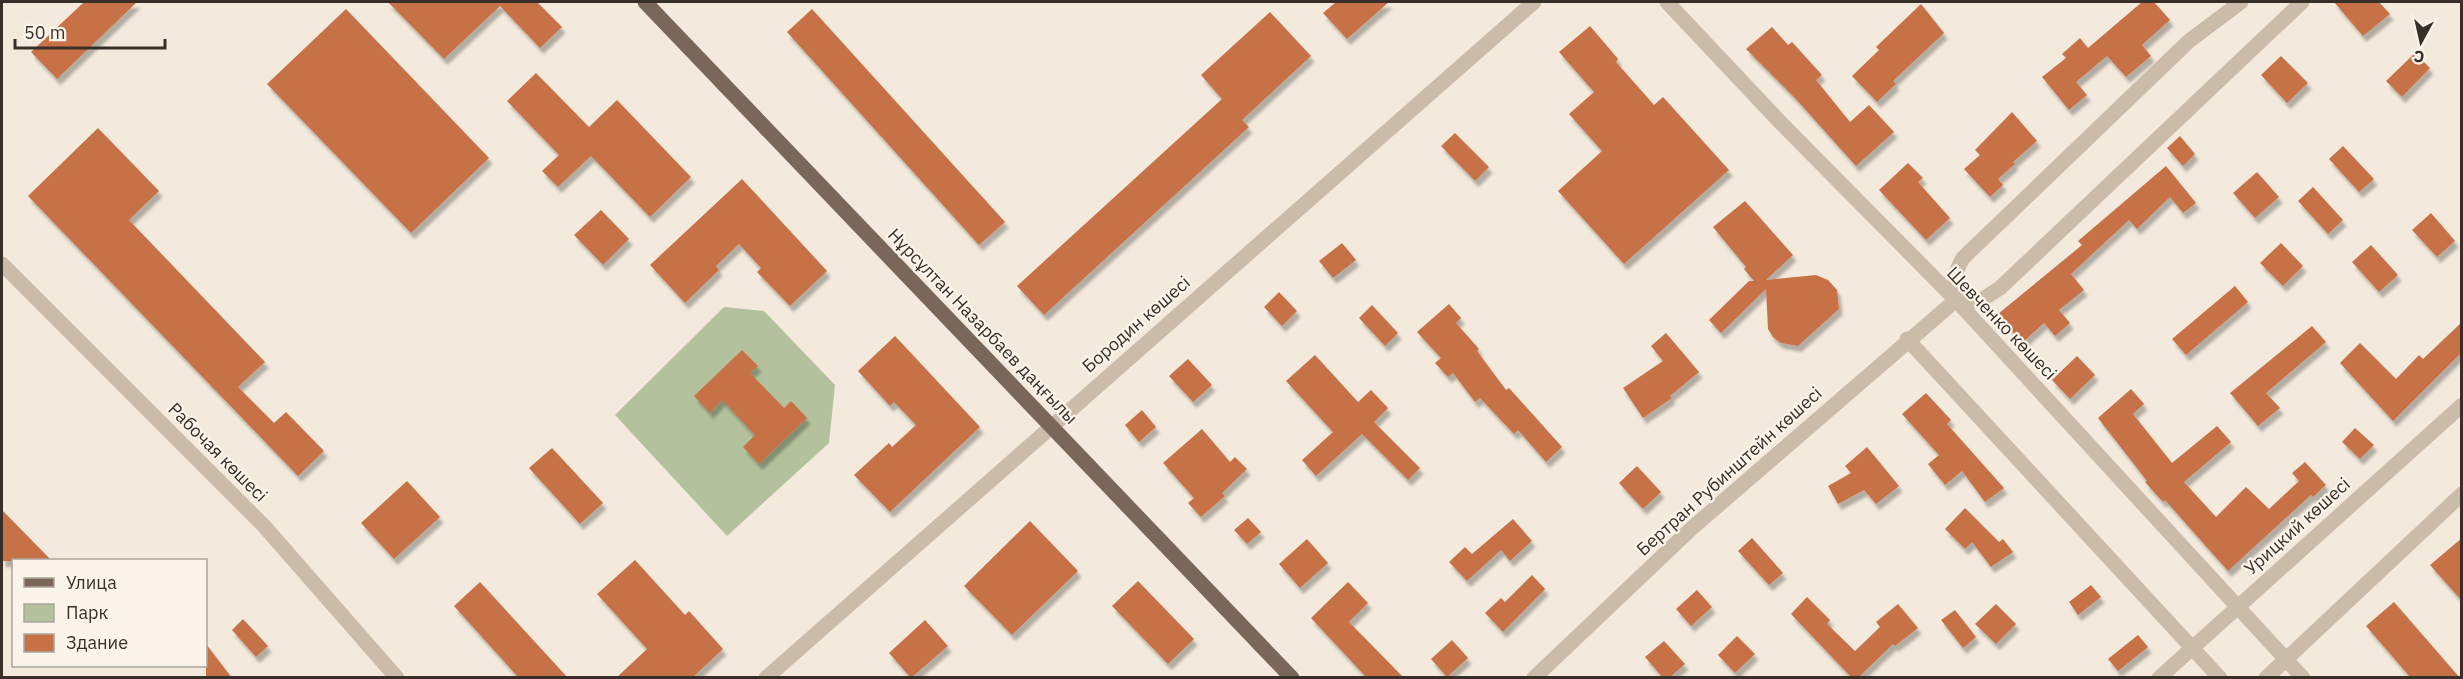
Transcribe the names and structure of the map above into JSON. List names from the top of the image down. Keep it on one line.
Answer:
{"streets":{"main road":["Нұрсұлтан Назарбаев даңғылы"],"street":["Шевченко көшесі","Бородин көшесі","Рабочая көшесі","Бертран Рубинштейн көшесі","Урицкий көшесі"]},"crossings":[["Шевченко көшесі","Бертран Рубинштейн көшесі"],["Шевченко көшесі","Урицкий көшесі"],["Бородин көшесі","Нұрсұлтан Назарбаев даңғылы"]],"legend":["Улица","Парк","Здание"],"scale_bar":"50 m","north":"bottom"}
